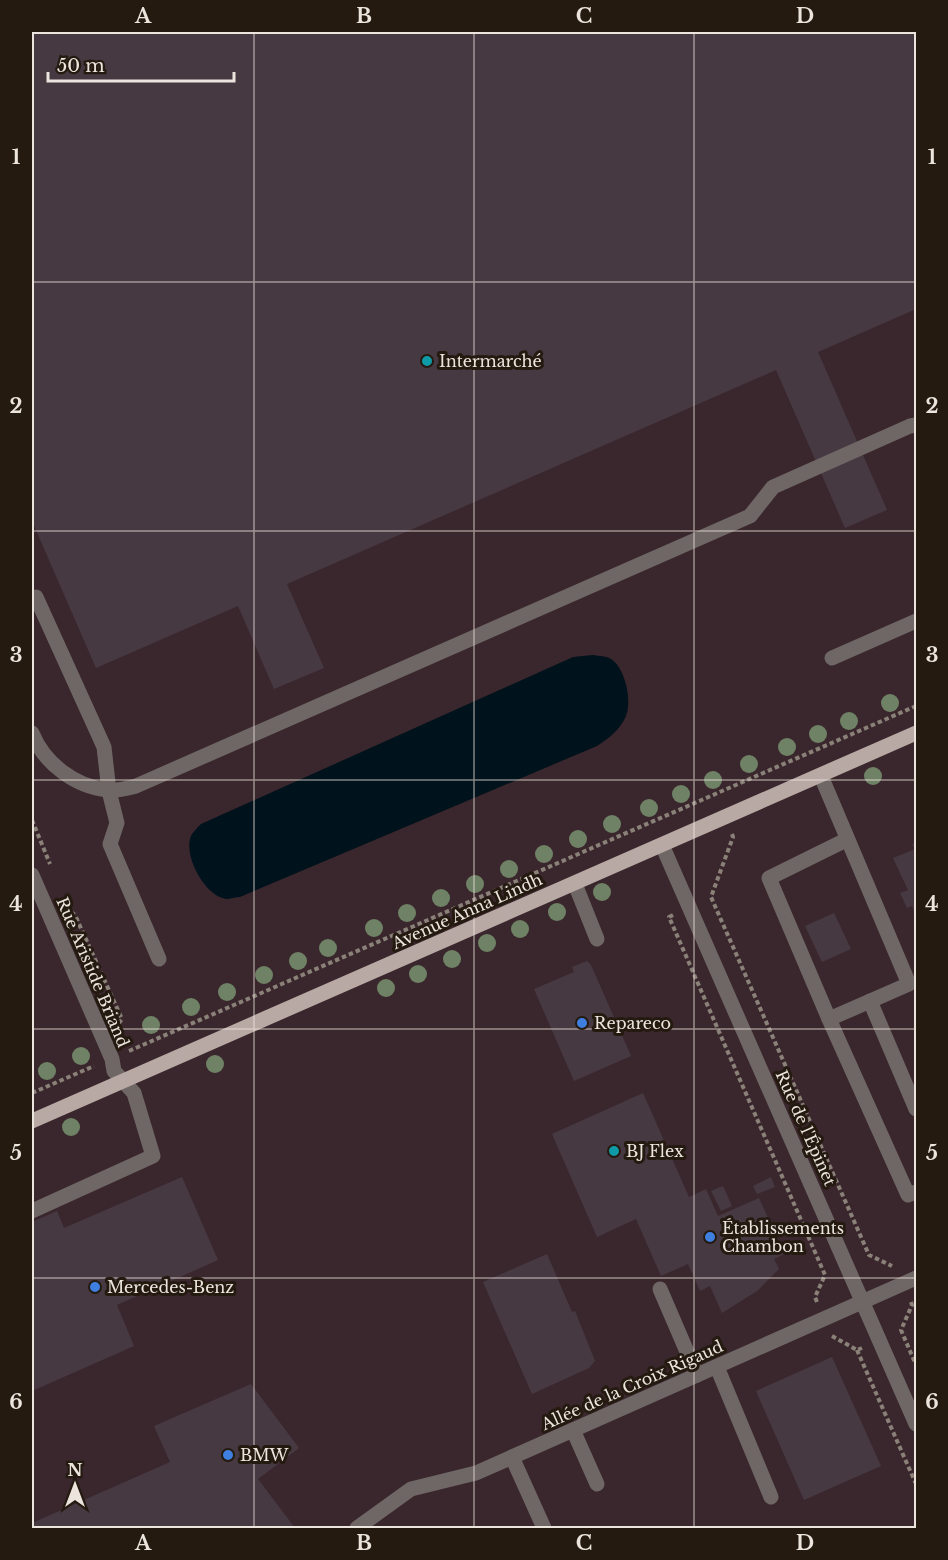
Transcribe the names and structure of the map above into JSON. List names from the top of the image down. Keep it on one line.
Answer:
{"streets":{"main road":["Avenue Anna Lindh"],"street":["Rue Aristide Briand","Rue de l'Épinet","Allée de la Croix Rigaud"]},"crossings":[["Avenue Anna Lindh","Rue Aristide Briand"],["Avenue Anna Lindh","Rue de l'Épinet"],["Rue de l'Épinet","Allée de la Croix Rigaud"]],"places":["Intermarché","Repareco","BJ Flex","Établissements Chambon","Mercedes-Benz","BMW"],"scale_bar":"50 m","north":"top","grid":{"columns":["A","B","C","D"],"rows":["1","2","3","4","5","6"]}}
